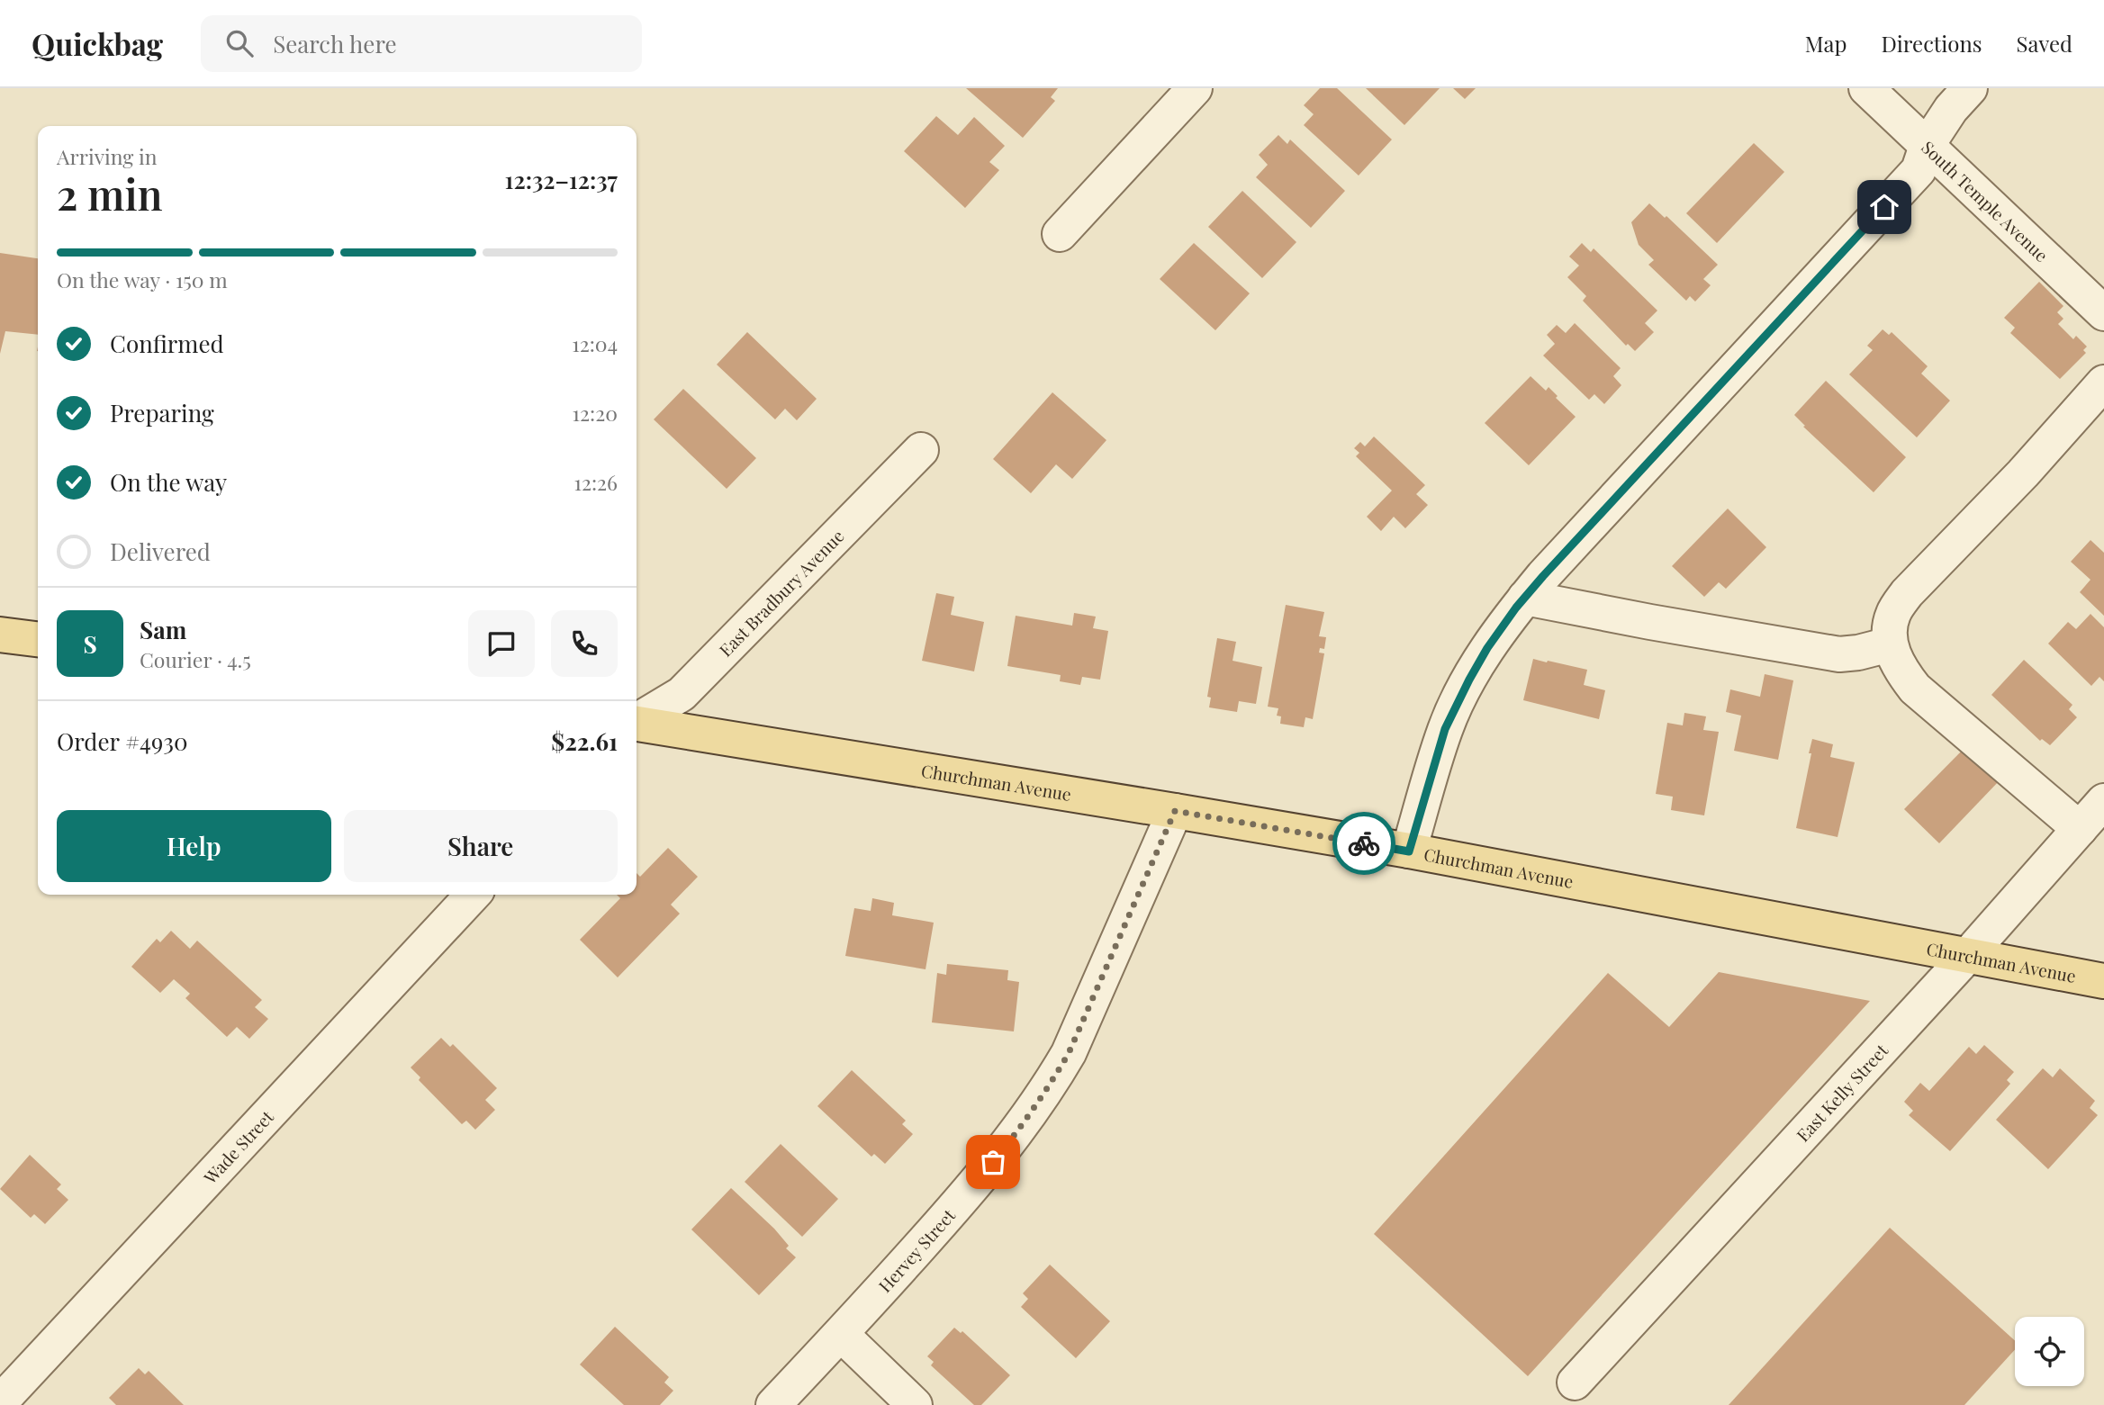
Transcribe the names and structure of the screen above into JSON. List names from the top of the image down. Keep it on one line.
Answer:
{"streets":{"main road":["Churchman Avenue"],"street":["South Temple Avenue","East Bradbury Avenue","East Kelly Street","Wade Street","Hervey Street"]},"crossings":[["Churchman Avenue","East Kelly Street"],["Churchman Avenue","Hervey Street"]],"page":{"header":"Quickbag","search":"Search here","nav":["Map","Directions","Saved"],"heading":["2 min","Arriving in","12:32–12:37"],"panel":["Sam","Courier · 4.5","Order #4930","$22.61"],"bar":"On the way · 150 m","list":[["Confirmed","12:04"],["Preparing","12:20"],["On the way","12:26"],"Delivered"],"round":"S","buttons":["Help","Share"]}}
